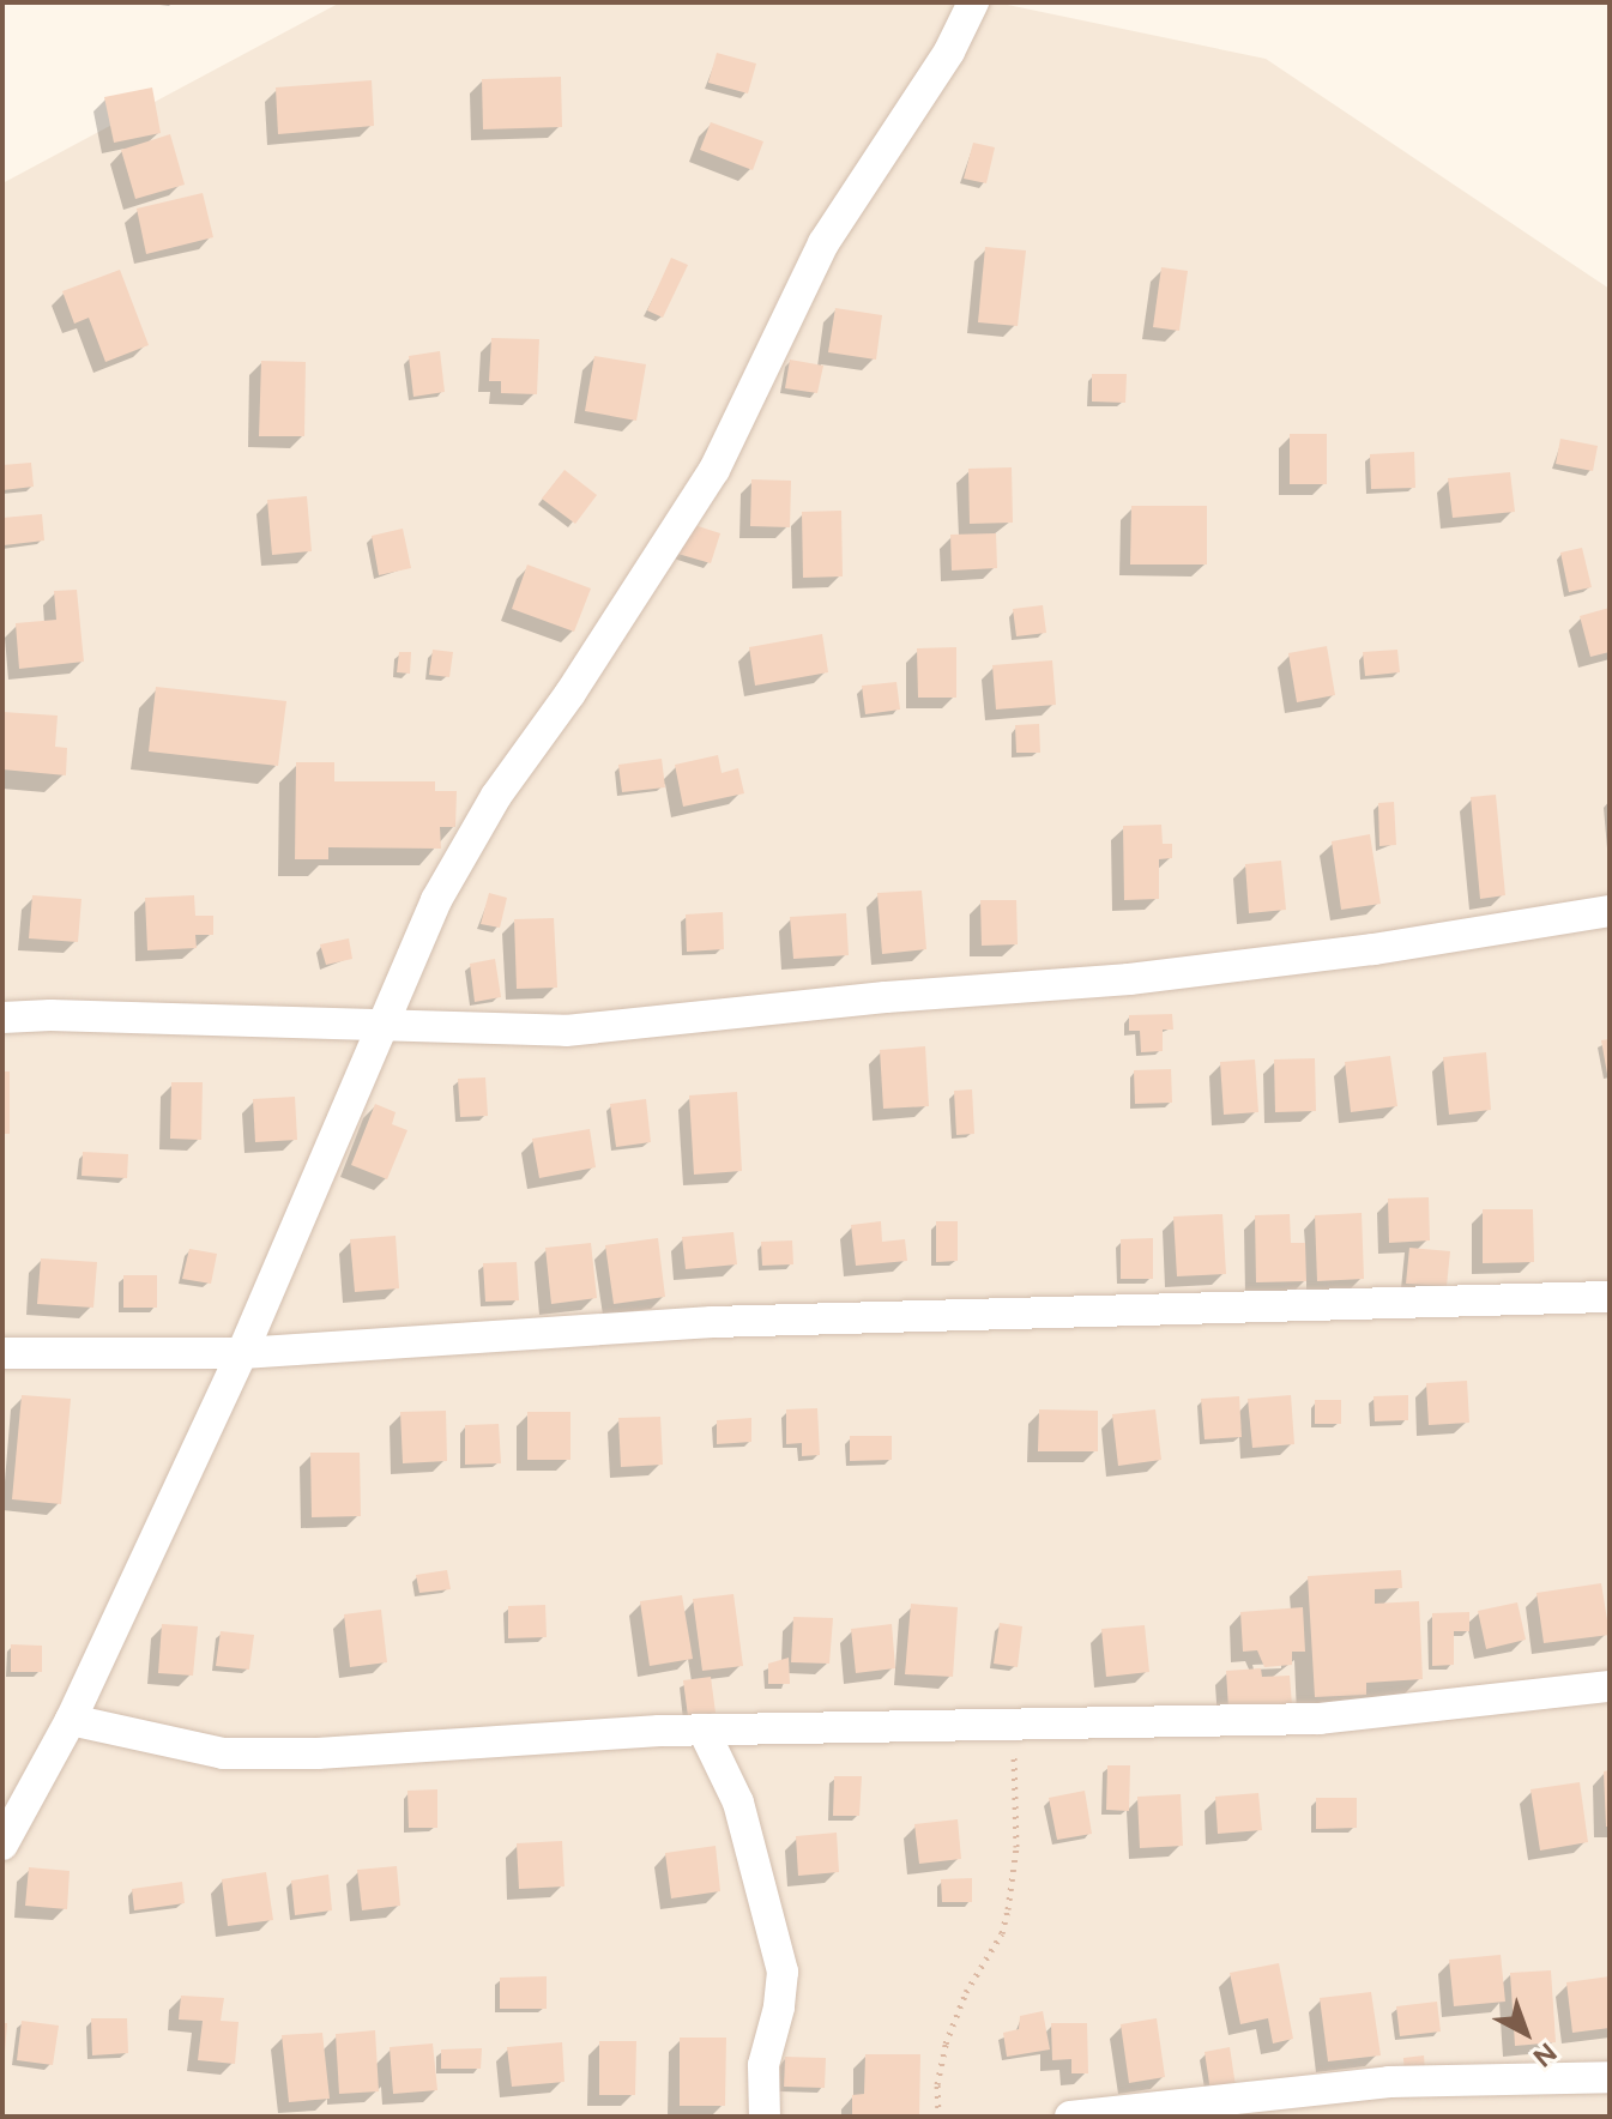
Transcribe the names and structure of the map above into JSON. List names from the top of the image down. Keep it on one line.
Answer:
{"north":"bottom right"}
